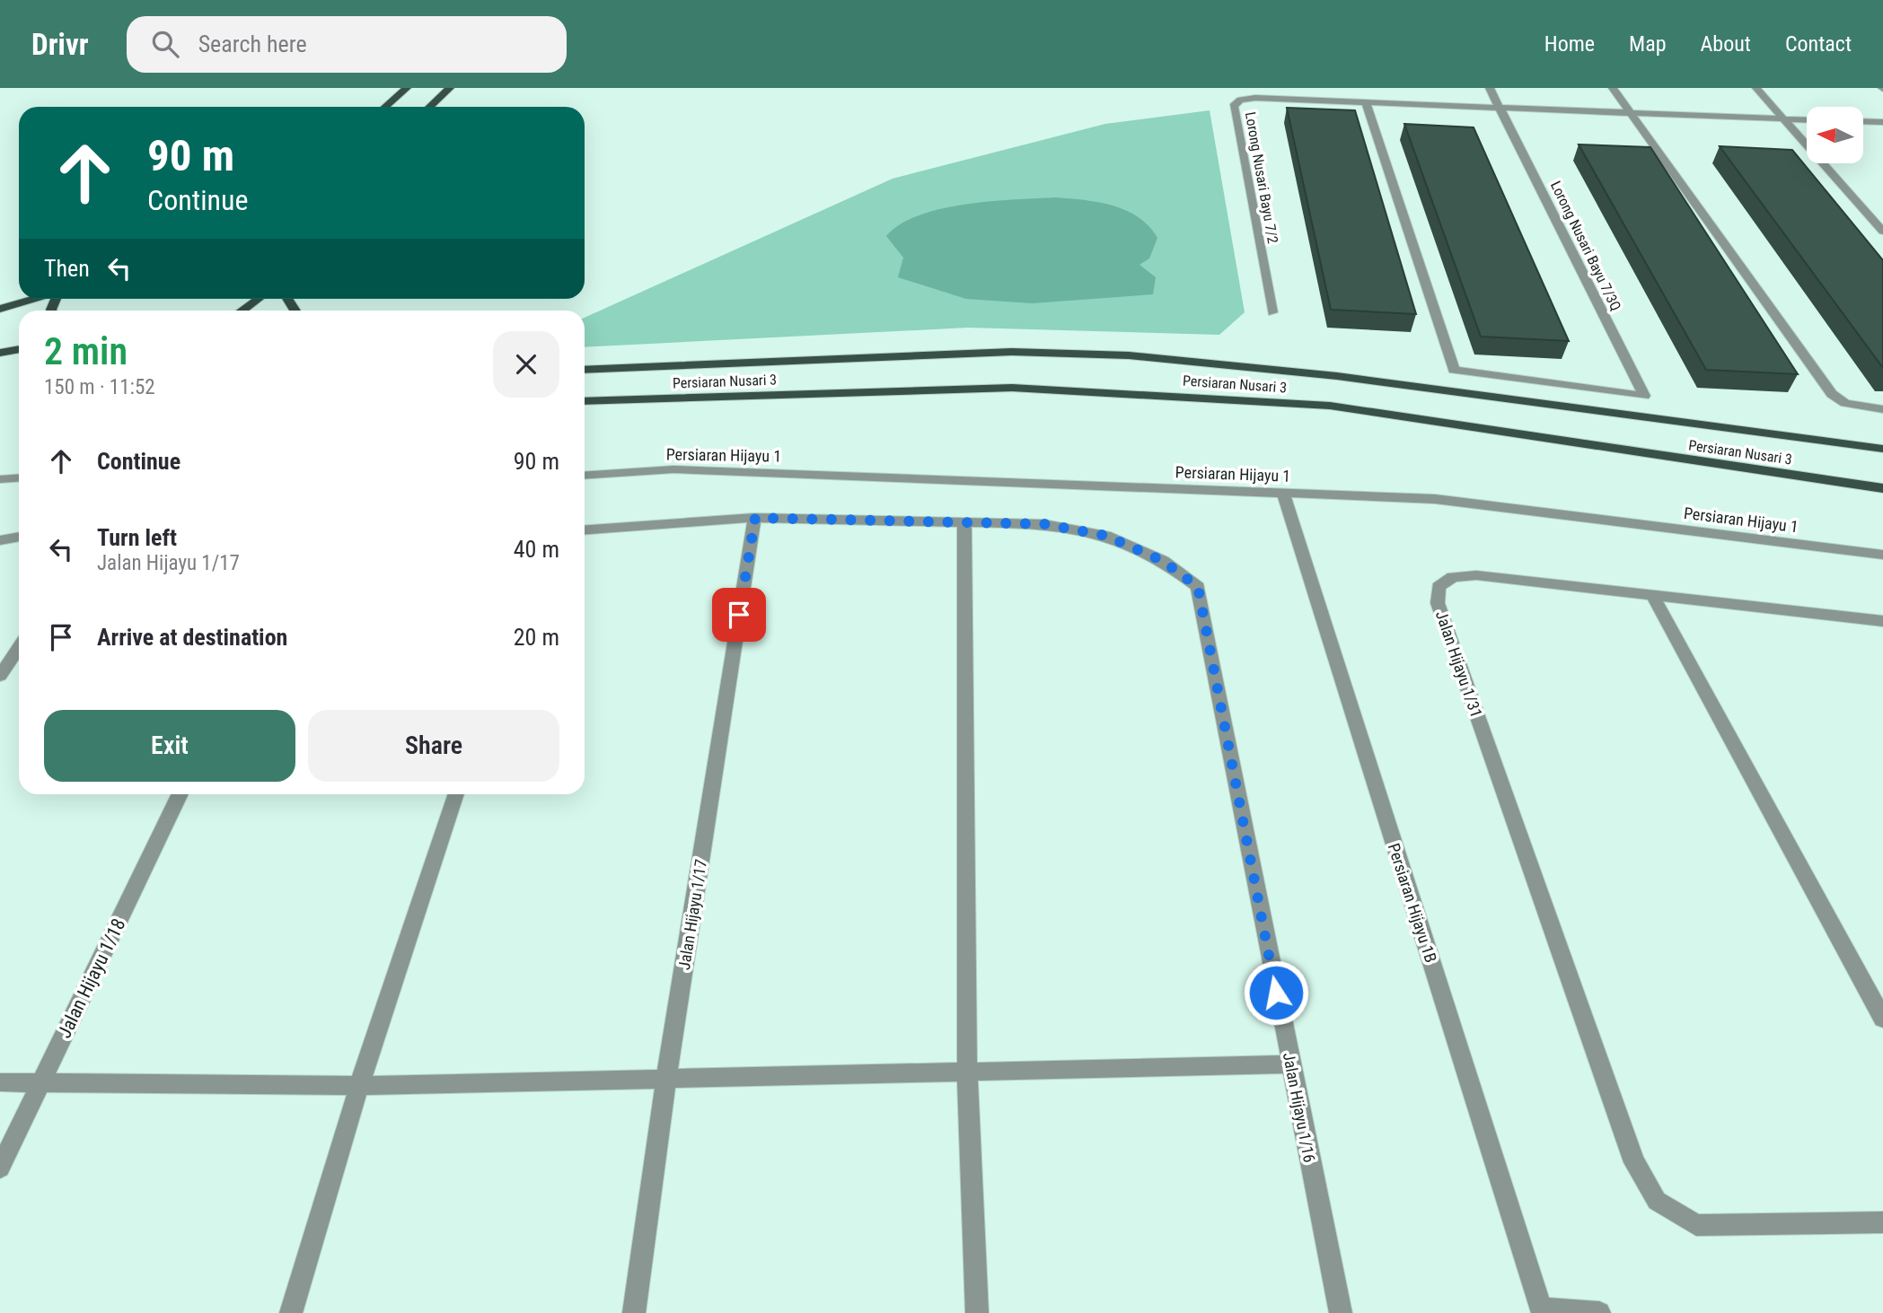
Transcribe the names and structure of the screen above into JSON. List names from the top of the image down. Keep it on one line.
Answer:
{"streets":{"main road":["Persiaran Nusari 3"],"street":["Lorong Nusari Bayu 7/2","Lorong Nusari Bayu 7/3Q","Persiaran Hijayu 1","Jalan Hijayu 1/31","Persiaran Hijayu 1B","Jalan Hijayu 1/17","Jalan Hijayu 1/18","Jalan Hijayu 1/16"]},"crossings":[["Lorong Nusari Bayu 7/2","Lorong Nusari Bayu 7/3Q"],["Persiaran Hijayu 1","Persiaran Hijayu 1B"],["Jalan Hijayu 1/17","Jalan Hijayu 1/16"]],"north":"left","page":{"header":"Drivr","search":"Search here","nav":["Home","Map","About","Contact"],"turn":["90 m","Continue"],"then":"Then","heading":["2 min","150 m · 11:52"],"list":[{"name":"Continue","value":"90 m"},{"name":"Turn left","note":"Jalan Hijayu 1/17","value":"40 m"},{"name":"Arrive at destination","value":"20 m"}],"buttons":["Exit","Share"]}}
